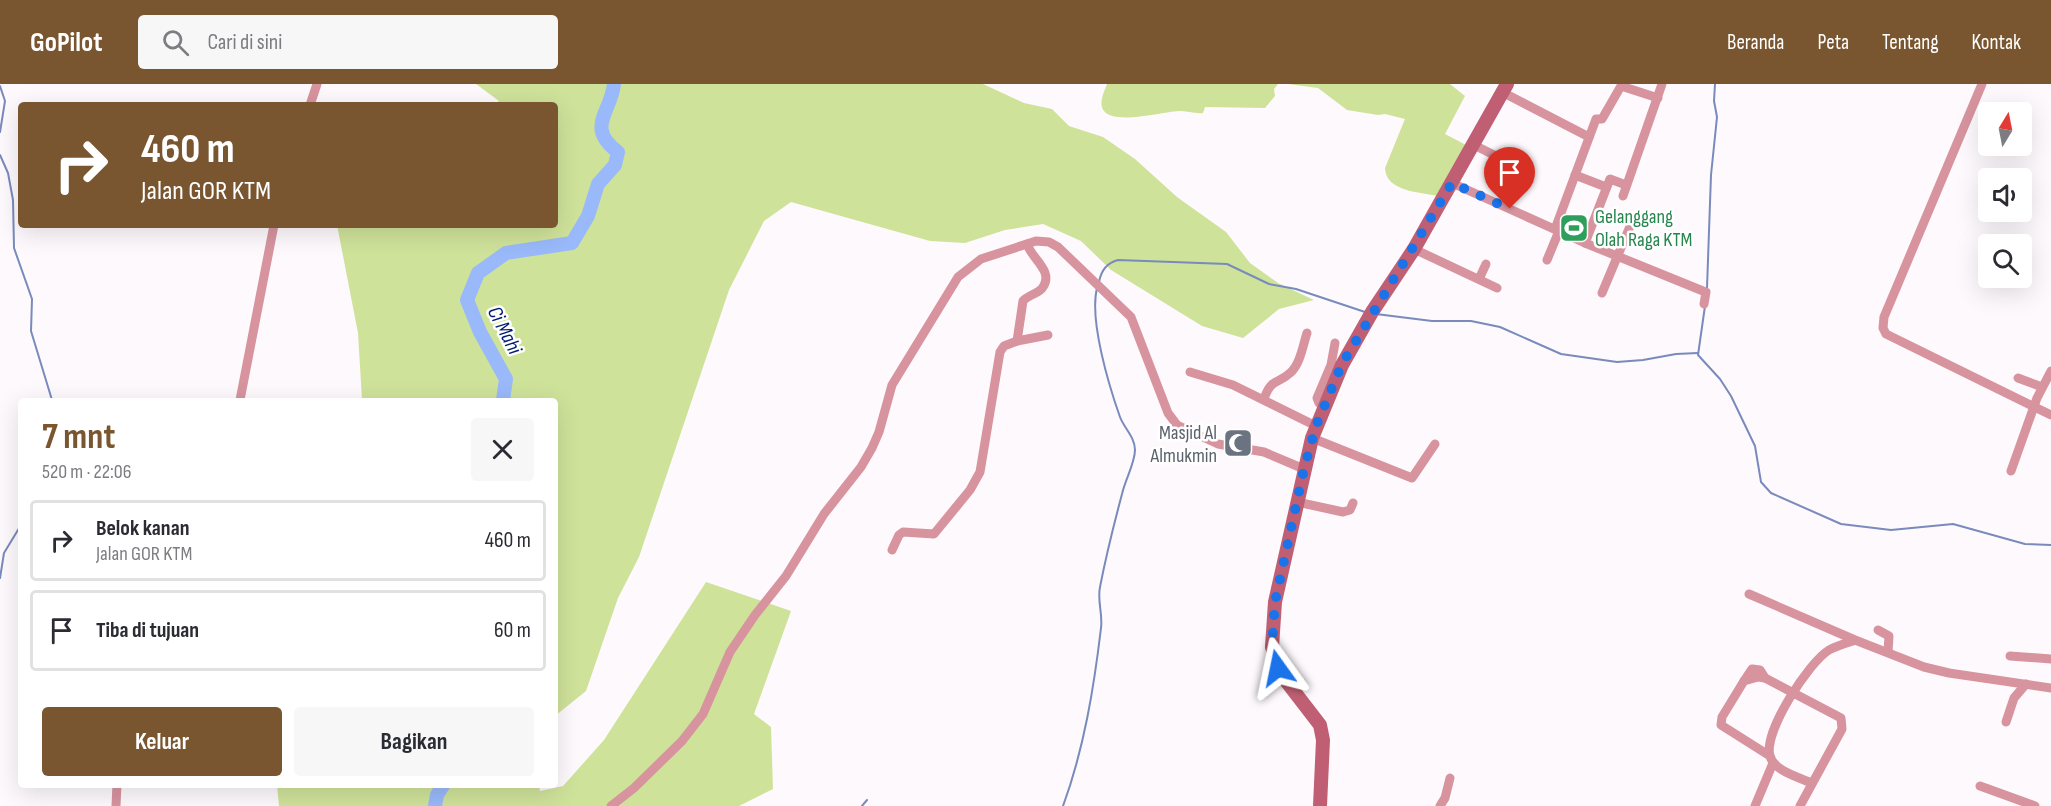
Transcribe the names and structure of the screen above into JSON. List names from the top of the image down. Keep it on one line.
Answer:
{"water":["Ci Mahi"],"places":{"sports":["Gelanggang Olah Raga KTM"],"mosque":["Masjid Al Almukmin"]},"north":"top","page":{"header":"GoPilot","search":"Cari di sini","nav":["Beranda","Peta","Tentang","Kontak"],"turn":["460 m","Jalan GOR KTM"],"heading":["7 mnt","520 m · 22:06"],"list":[{"name":"Belok kanan","note":"Jalan GOR KTM","value":"460 m"},{"name":"Tiba di tujuan","value":"60 m"}],"buttons":["Keluar","Bagikan"]}}
